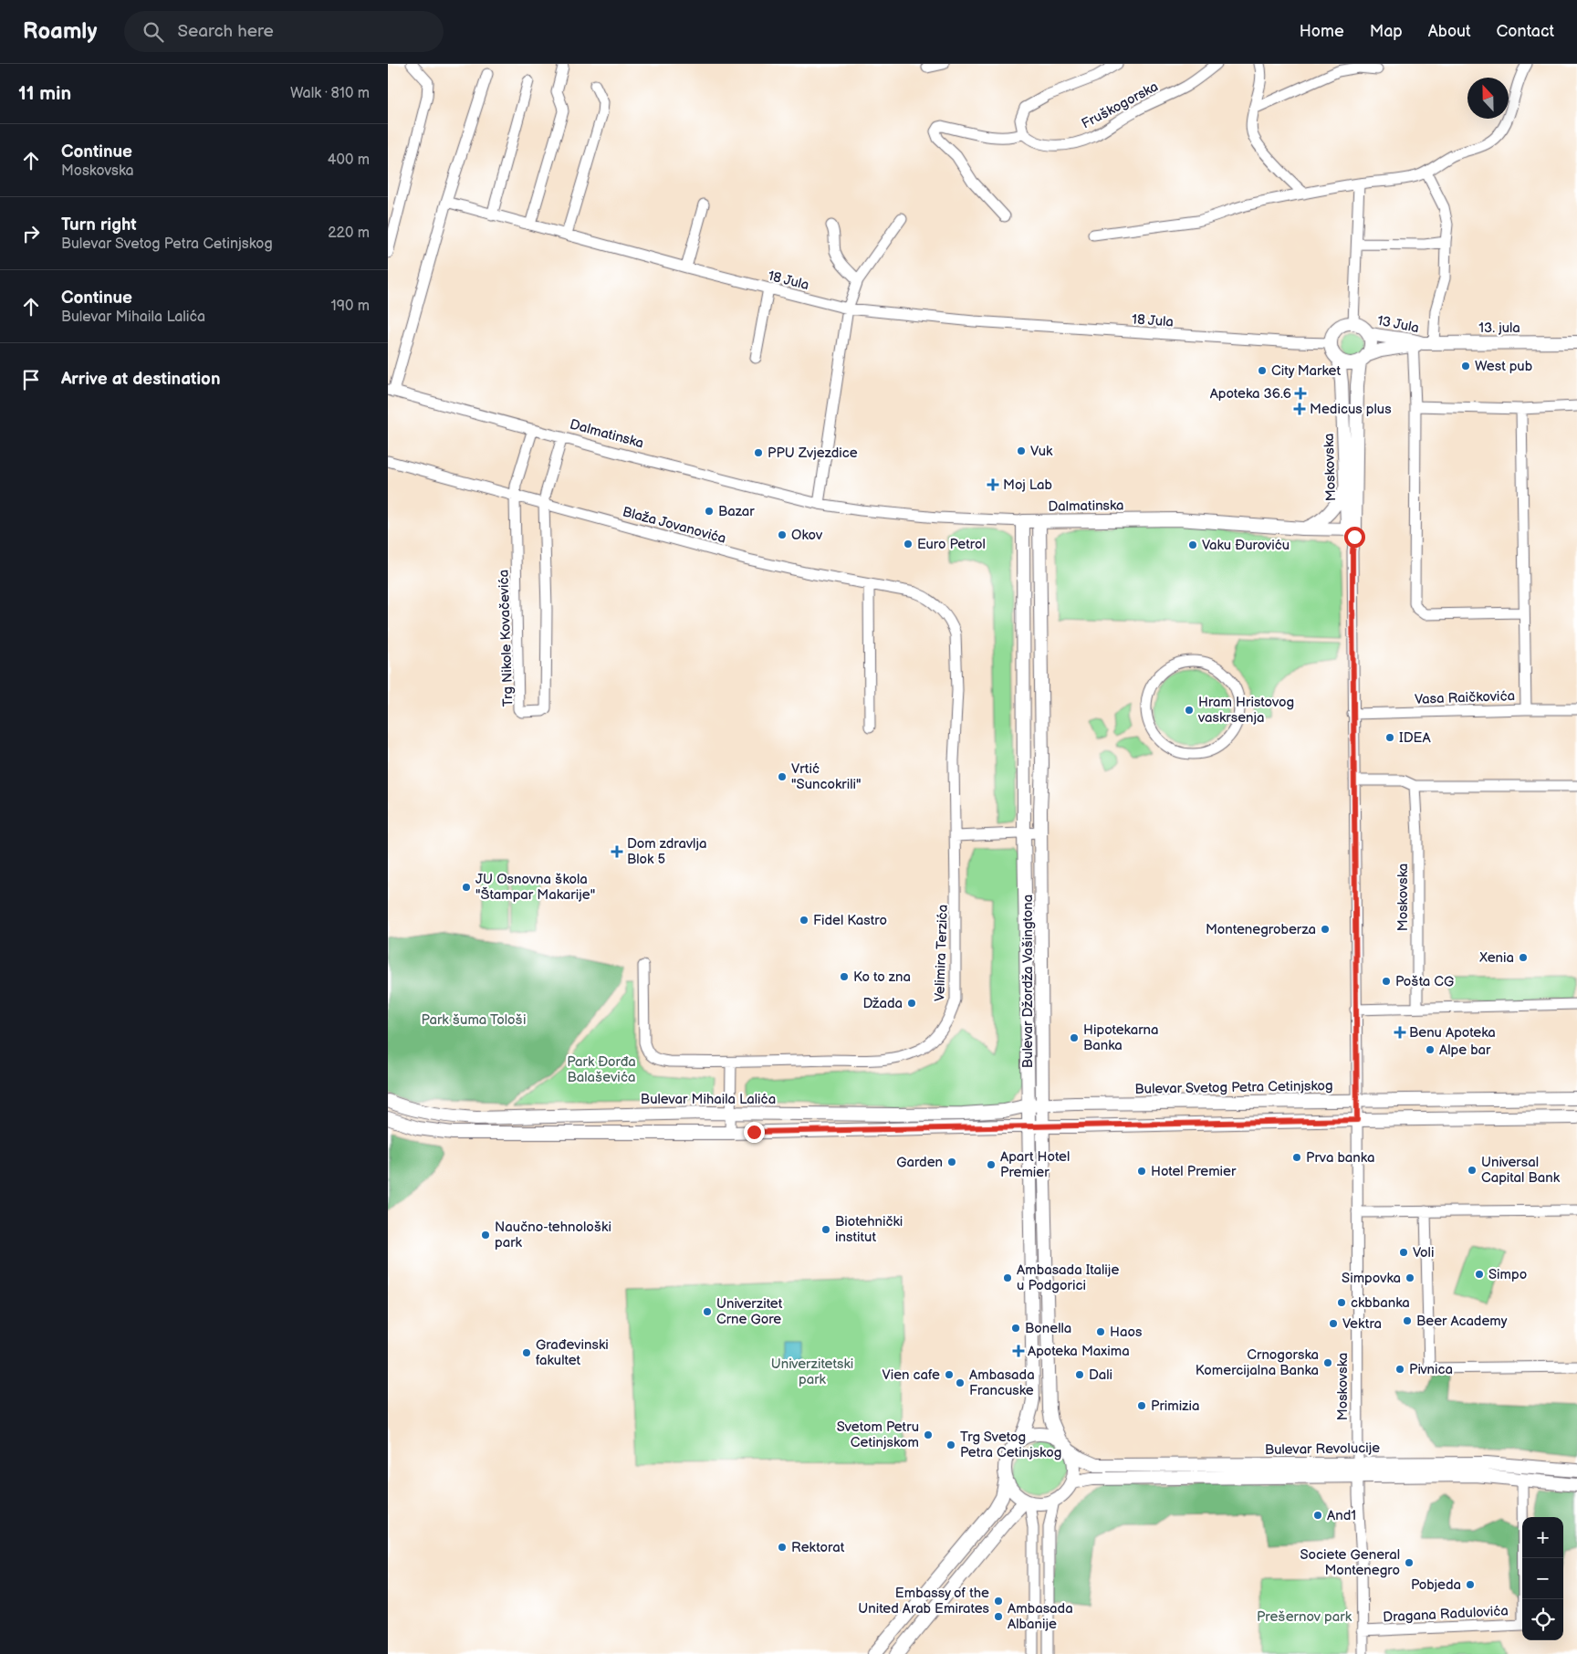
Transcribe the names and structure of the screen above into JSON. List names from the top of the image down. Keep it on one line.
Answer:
{"streets":{"main road":["13 Jula","13. jula","Dalmatinska","Moskovska","Bulevar Džordža Vašingtona","Bulevar Svetog Petra Cetinjskog","Bulevar Mihaila Lalića","Bulevar Revolucije"],"street":["Fruškogorska","18 Jula","Blaža Jovanovića","Trg Nikole Kovačevića","Vasa Raičkovića","Velimira Terzića","Dragana Radulovića"]},"crossings":[["18 Jula","13 Jula"],["18 Jula","Moskovska"],["13 Jula","13. jula"],["13 Jula","Moskovska"],["Dalmatinska","Moskovska"],["Dalmatinska","Bulevar Džordža Vašingtona"],["Moskovska","Vasa Raičkovića"],["Moskovska","Bulevar Svetog Petra Cetinjskog"],["Moskovska","Bulevar Revolucije"],["Moskovska","Dragana Radulovića"],["Blaža Jovanovića","Trg Nikole Kovačevića"],["Blaža Jovanovića","Velimira Terzića"],["Bulevar Džordža Vašingtona","Bulevar Svetog Petra Cetinjskog"],["Bulevar Džordža Vašingtona","Bulevar Mihaila Lalića"],["Bulevar Džordža Vašingtona","Bulevar Revolucije"],["Bulevar Svetog Petra Cetinjskog","Bulevar Mihaila Lalića"],["Bulevar Revolucije","Dragana Radulovića"]],"parks":["Park šuma Tološi","Park Đorđa Balaševića","Univerzitetski park","Prešernov park"],"places":{"other":["West pub","City Market","Vuk","PPU Zvjezdice","Bazar","Okov","Euro Petrol","Vaku Đuroviću","Hram Hristovog vaskrsenja","IDEA","Vrtić \"Suncokrili\"","JU Osnovna škola \"Štampar Makarije\"","Fidel Kastro","Montenegroberza","Xenia","Ko to zna","Pošta CG","Džada","Hipotekarna Banka","Alpe bar","Prva banka","Garden","Apart Hotel Premier","Universal Capital Bank","Hotel Premier","Biotehnički institut","Naučno-tehnološki park","Voli","Simpo","Ambasada Italije u Podgorici","Simpovka","ckbbanka","Univerzitet Crne Gore","Beer Academy","Vektra","Bonella","Haos","Građevinski fakultet","Crnogorska Komercijalna Banka","Pivnica","Vien cafe","Dali","Ambasada Francuske","Primizia","Svetom Petru Cetinjskom","Trg Svetog Petra Cetinjskog","And1","Rektorat","Societe General Montenegro","Pobjeda","Embassy of the United Arab Emirates","Ambasada Albanije"],"health":["Apoteka 36.6","Medicus plus","Moj Lab","Dom zdravlja Blok 5","Benu Apoteka","Apoteka Maxima"]},"north":"top","page":{"header":"Roamly","search":"Search here","nav":["Home","Map","About","Contact"],"heading":["11 min","Walk · 810 m"],"list":[["Continue","Moskovska","400 m"],["Turn right","Bulevar Svetog Petra Cetinjskog","220 m"],["Continue","Bulevar Mihaila Lalića","190 m"],"Arrive at destination"],"map_buttons":["+","−"]}}
